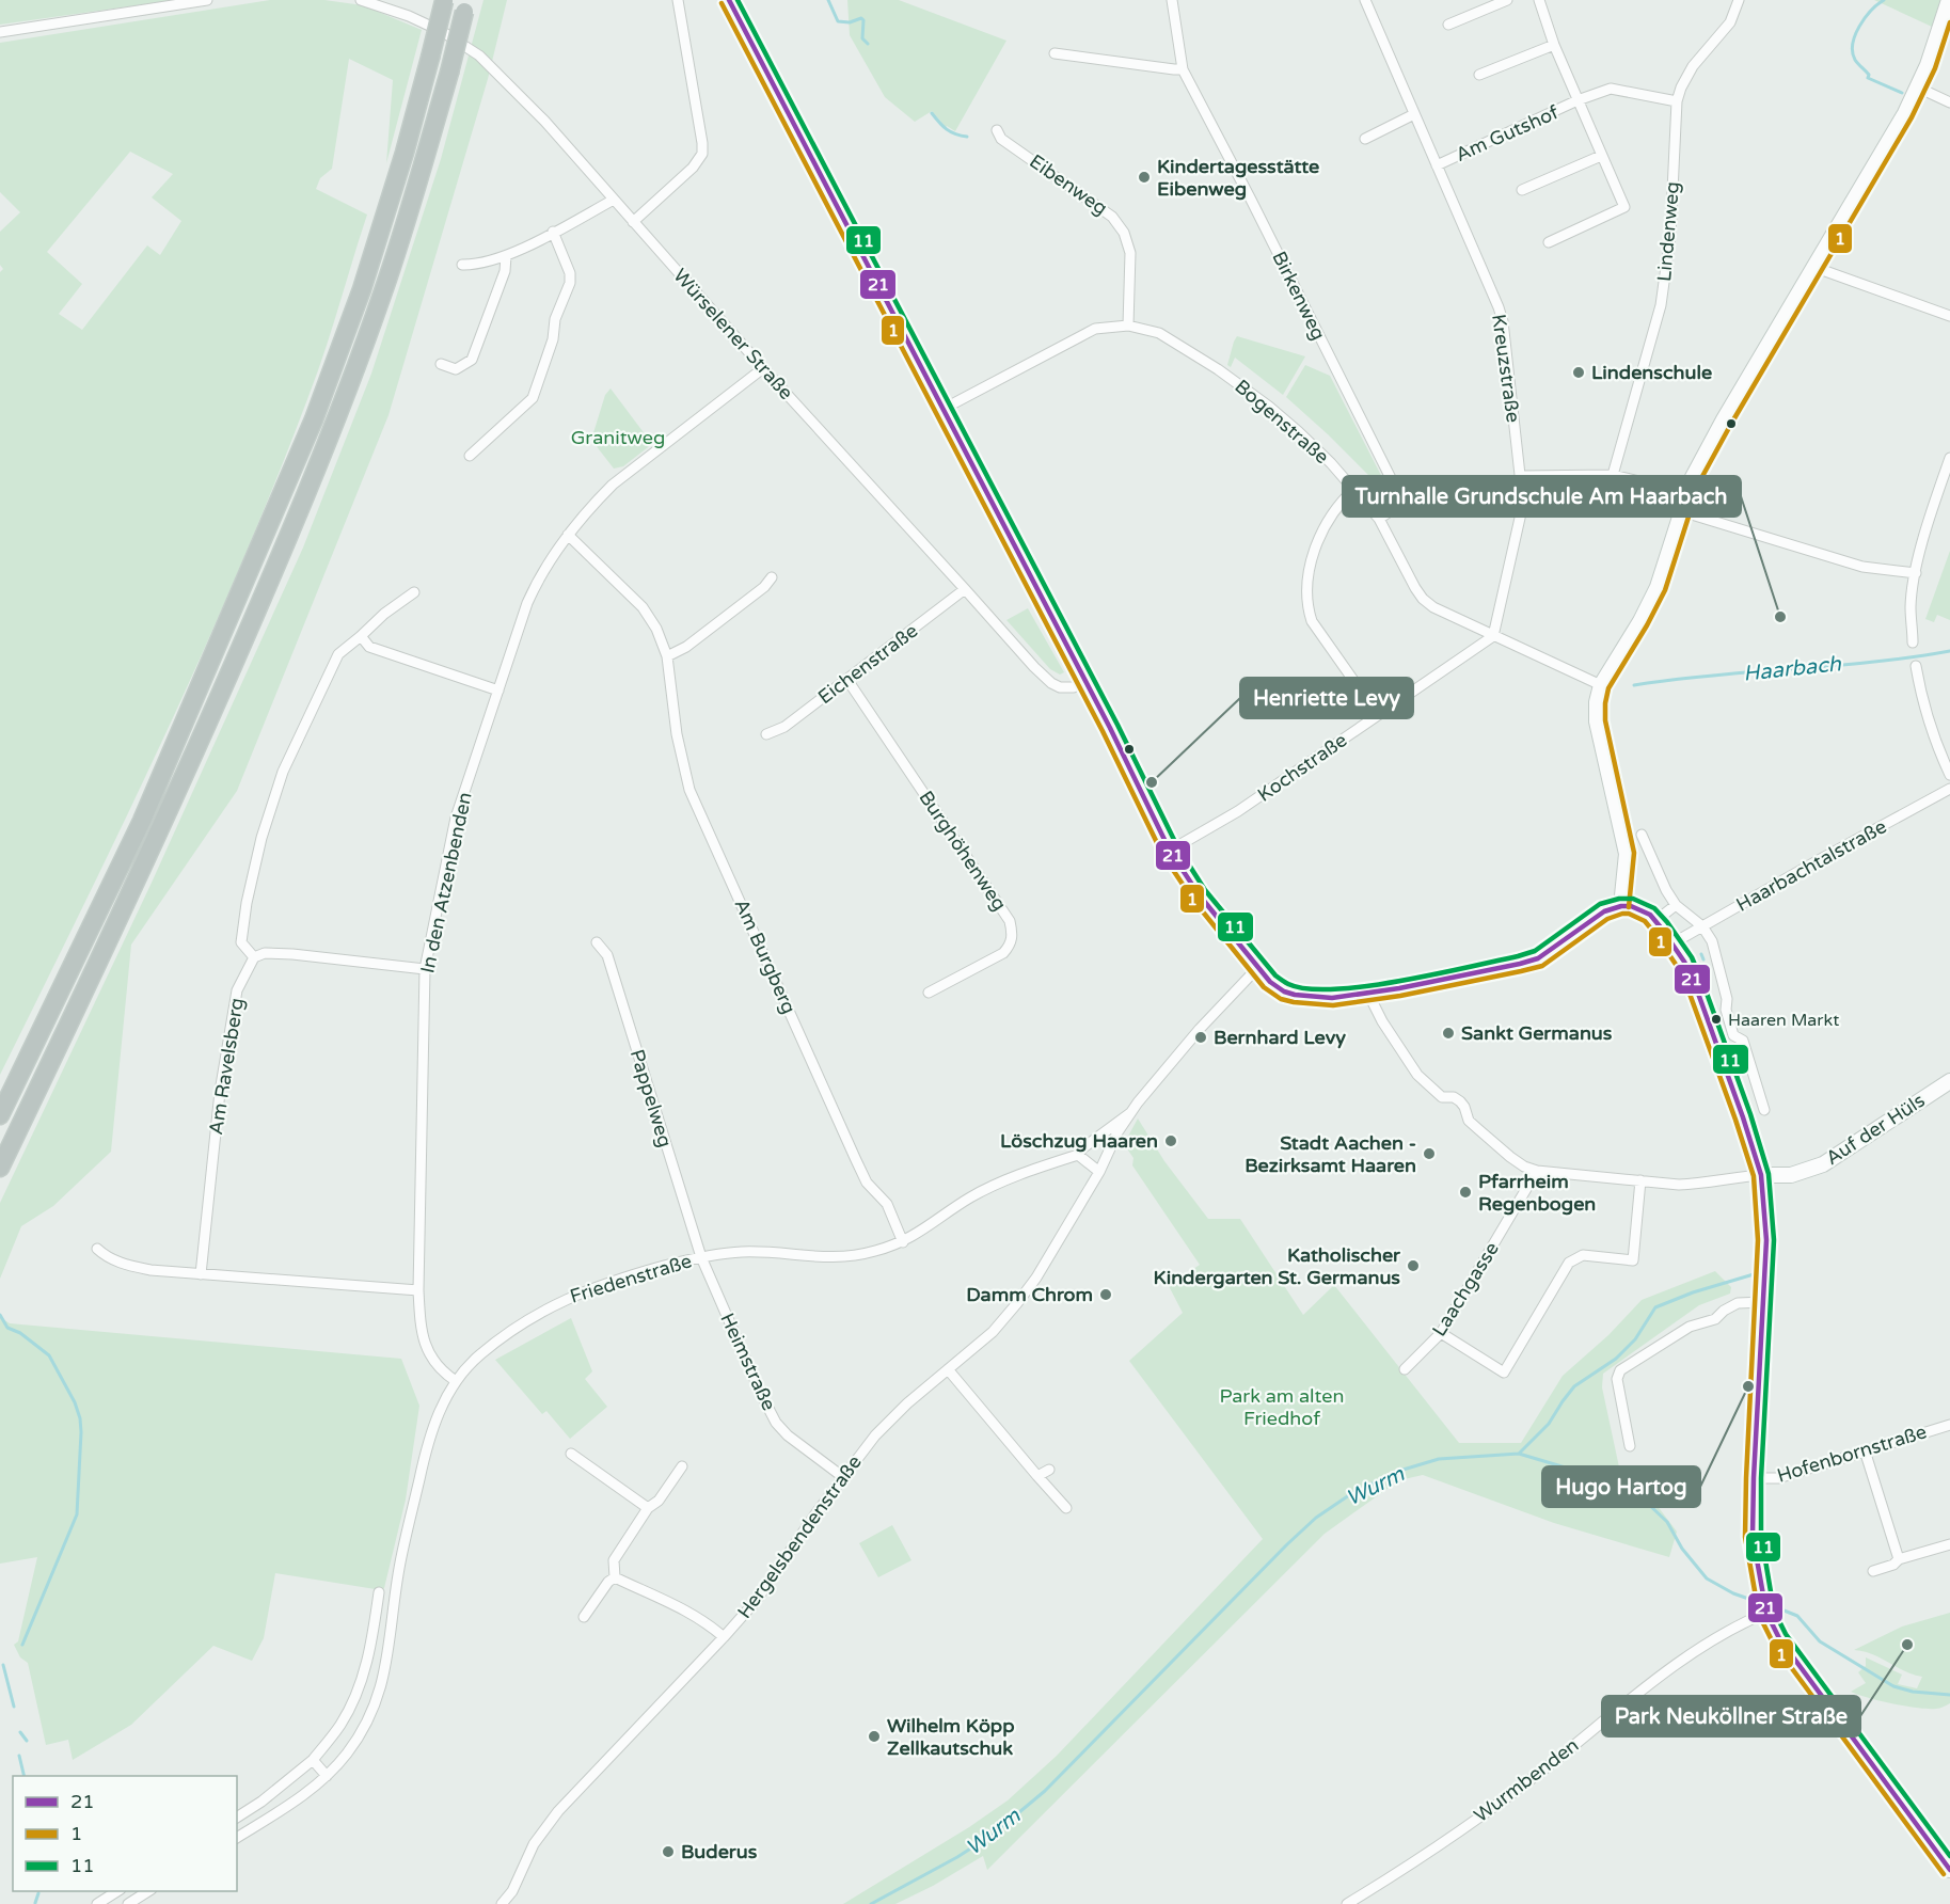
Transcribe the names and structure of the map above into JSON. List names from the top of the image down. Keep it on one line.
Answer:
{"streets":{"main road":["Auf der Hüls"],"street":["Am Gutshof","Eibenweg","Lindenweg","Birkenweg","Würselener Straße","Kreuzstraße","Bogenstraße","Eichenstraße","Kochstraße","Burghöhenweg","Haarbachtalstraße","In den Atzenbenden","Am Burgberg","Am Ravelsberg","Pappelweg","Friedenstraße","Laachgasse","Heimstraße","Hofenbornstraße","Hergelsbendenstraße","Wurmbenden"]},"crossings":[["Am Gutshof","Lindenweg"],["Am Gutshof","Kreuzstraße"],["Eibenweg","Bogenstraße"],["Birkenweg","Bogenstraße"],["Würselener Straße","Eichenstraße"],["Würselener Straße","In den Atzenbenden"],["Kreuzstraße","Bogenstraße"],["Kreuzstraße","Kochstraße"],["Bogenstraße","Kochstraße"],["Eichenstraße","Burghöhenweg"],["In den Atzenbenden","Am Burgberg"],["In den Atzenbenden","Friedenstraße"],["Am Burgberg","Friedenstraße"],["Pappelweg","Friedenstraße"],["Pappelweg","Heimstraße"],["Friedenstraße","Heimstraße"],["Friedenstraße","Hergelsbendenstraße"],["Heimstraße","Hergelsbendenstraße"]],"water":["Haarbach","Wurm"],"parks":["Granitweg","Park am alten Friedhof"],"places":["Kindertagesstätte Eibenweg","Lindenschule","Turnhalle Grundschule Am Haarbach","Henriette Levy","Haaren Markt","Sankt Germanus","Bernhard Levy","Löschzug Haaren","Stadt Aachen - Bezirksamt Haaren","Pfarrheim Regenbogen","Katholischer Kindergarten St. Germanus","Damm Chrom","Hugo Hartog","Park Neuköllner Straße","Wilhelm Köpp Zellkautschuk","Buderus"],"lines":["transit line 21","transit line 11","transit line 1"],"legend":["21","1","11"]}
